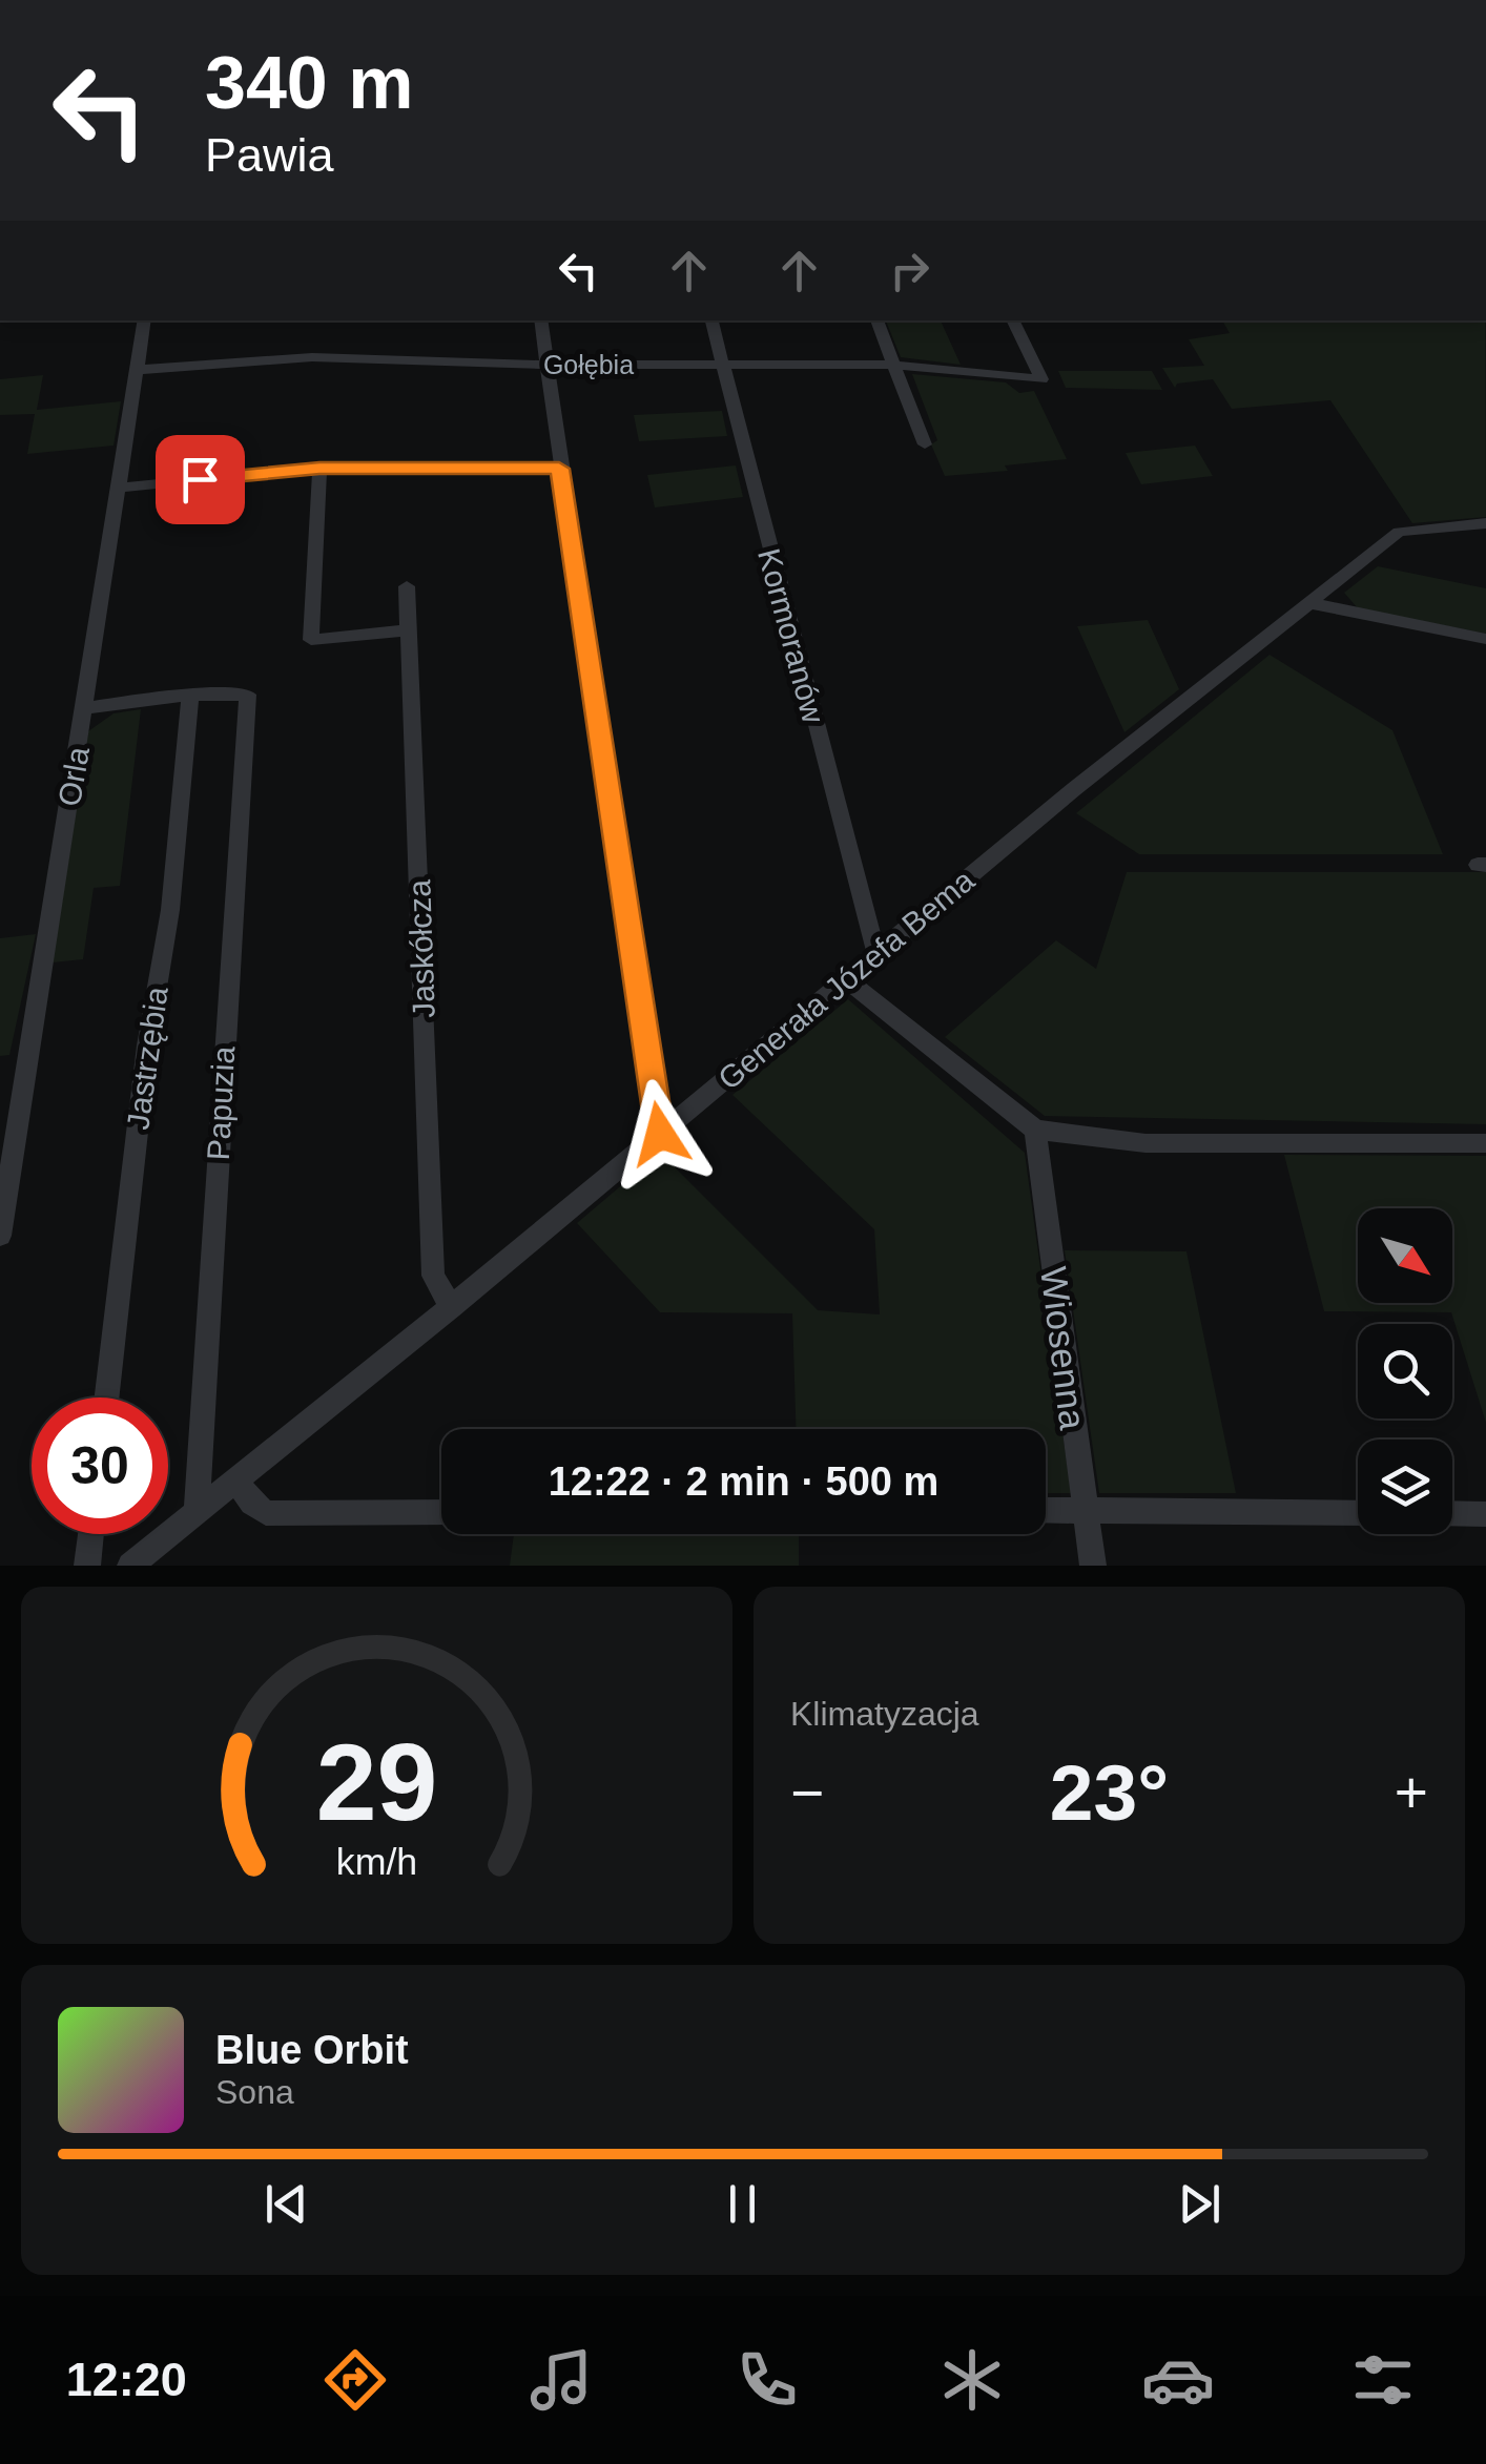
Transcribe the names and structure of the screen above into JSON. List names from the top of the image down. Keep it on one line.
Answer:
{"streets":{"street":["Gołębia","Kormoranów","Orla","Jaskółcza","Generała Józefa Bema","Jastrzębia","Papuzia","Wiosenna"]},"crossings":[["Gołębia","Kormoranów"],["Gołębia","Orla"],["Kormoranów","Generała Józefa Bema"],["Jaskółcza","Generała Józefa Bema"],["Generała Józefa Bema","Papuzia"],["Jastrzębia","Papuzia"]],"north":"bottom right","page":{"turn":["340 m","Pawia"],"limit":"30","trip":"12:22 · 2 min · 500 m","tile":"Klimatyzacja","heat":["−","23°","+"],"song":["Blue Orbit","Sona"],"tabs":"12:20","gauge":["29","km/h"]}}
